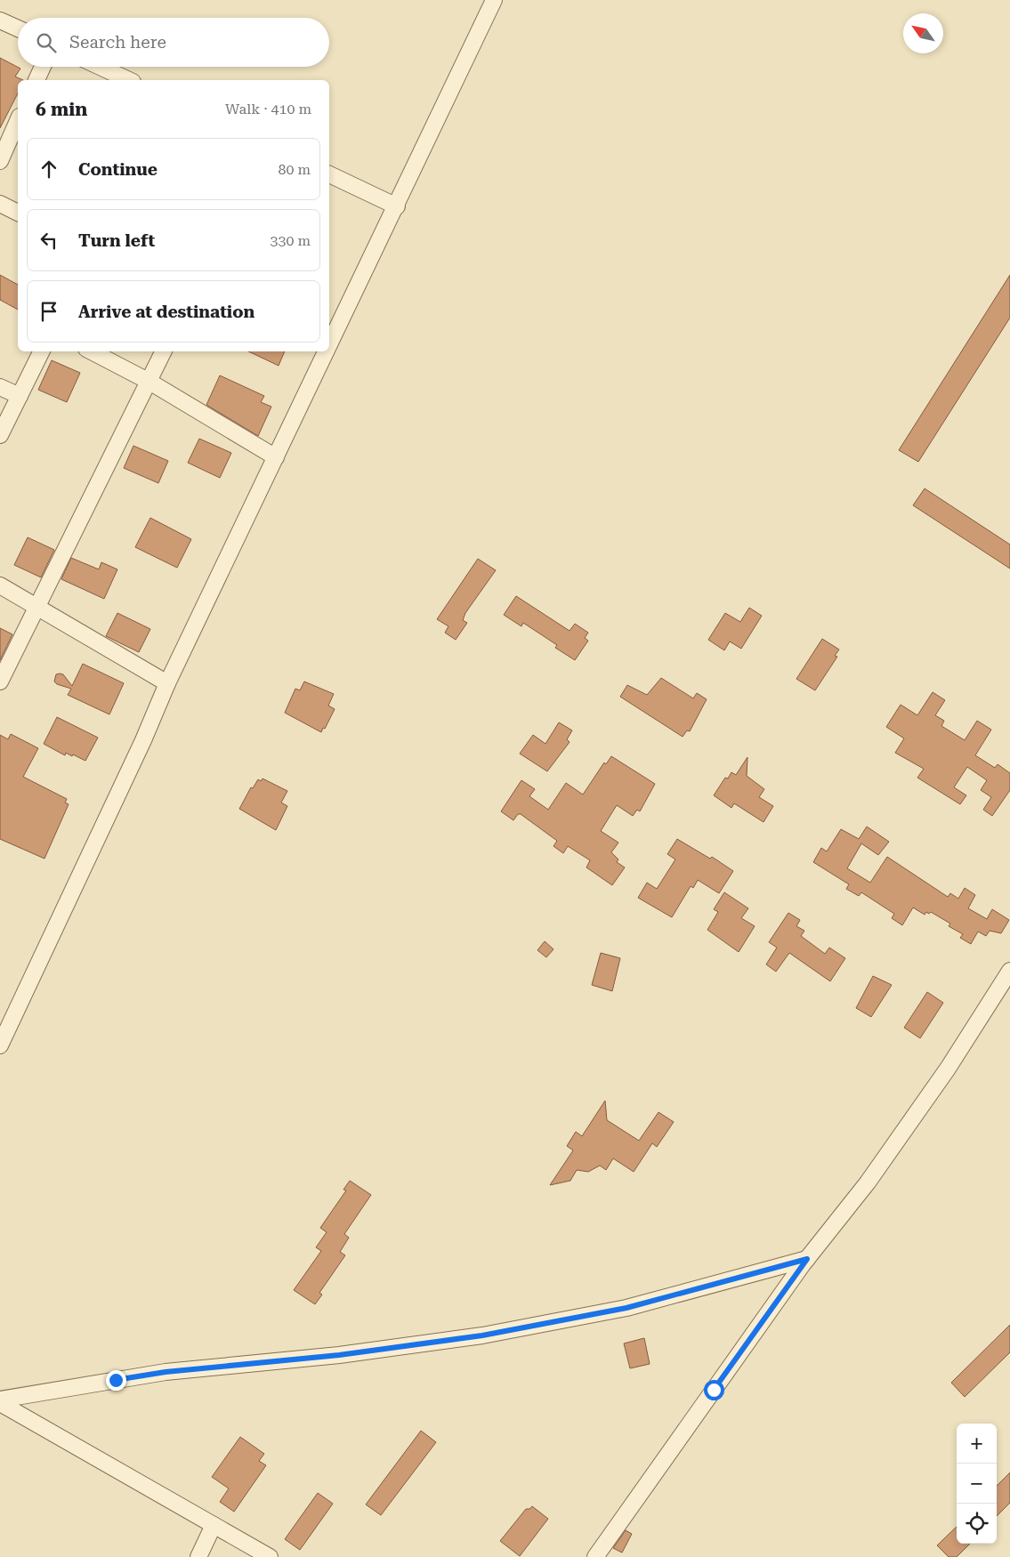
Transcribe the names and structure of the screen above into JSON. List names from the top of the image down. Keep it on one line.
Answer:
{"north":"top left","page":{"search":"Search here","heading":["6 min","Walk · 410 m"],"list":[["Continue","80 m"],["Turn left","330 m"],"Arrive at destination"],"map_buttons":["+","−"]}}
